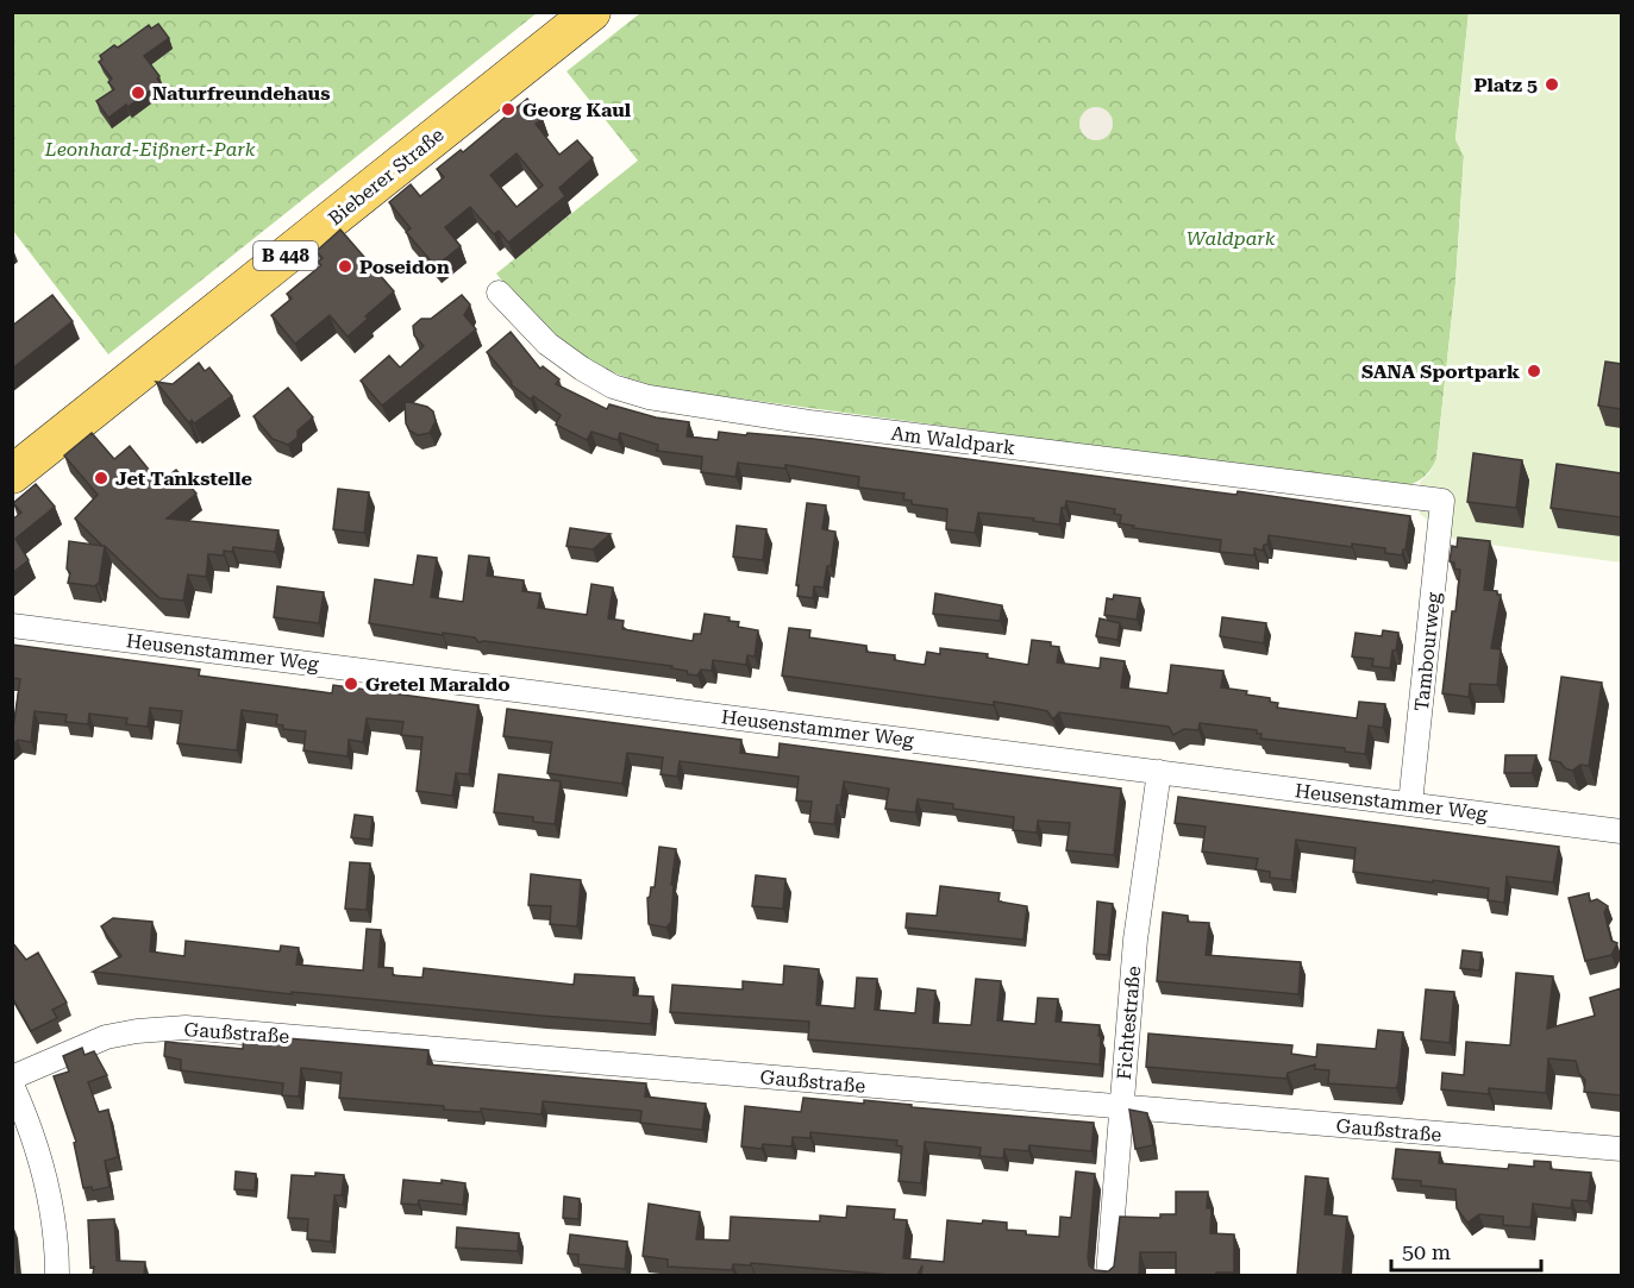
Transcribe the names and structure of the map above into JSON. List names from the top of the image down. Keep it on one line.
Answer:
{"streets":{"main road":["Bieberer Straße","B 448"],"street":["Am Waldpark","Heusenstammer Weg","Tambourweg","Fichtestraße","Gaußstraße"]},"crossings":[["Am Waldpark","Tambourweg"],["Heusenstammer Weg","Tambourweg"],["Heusenstammer Weg","Fichtestraße"],["Fichtestraße","Gaußstraße"]],"parks":["Leonhard-Eißnert-Park","Waldpark"],"places":["Platz 5","Naturfreundehaus","Georg Kaul","Poseidon","SANA Sportpark","Jet Tankstelle","Gretel Maraldo"],"scale_bar":"50 m"}
